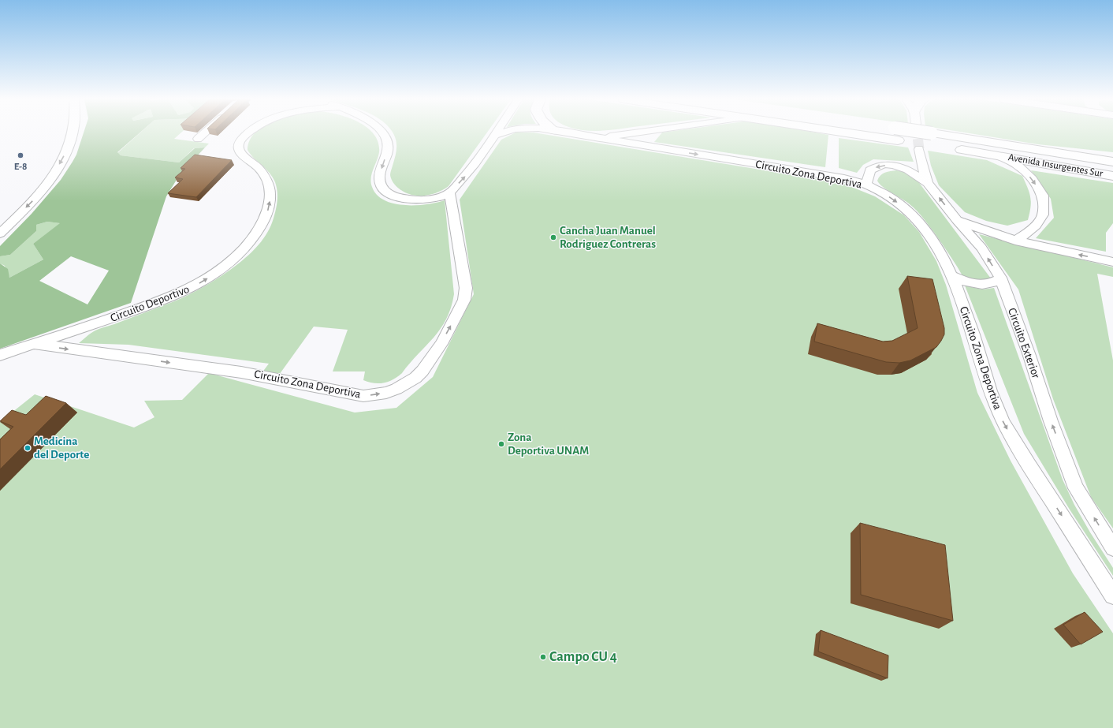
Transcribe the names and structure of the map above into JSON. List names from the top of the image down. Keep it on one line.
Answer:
{"streets":{"main road":["Avenida Insurgentes Sur"],"street":["Circuito Zona Deportiva","Circuito Deportivo","Circuito Exterior"]},"crossings":[["Avenida Insurgentes Sur","Circuito Exterior"],["Circuito Zona Deportiva","Circuito Deportivo"]],"one_way":["Circuito Deportivo","Circuito Exterior"],"places":["E-8","Cancha Juan Manuel Rodriguez Contreras","Zona Deportiva UNAM","Medicina del Deporte","Campo CU 4"]}
